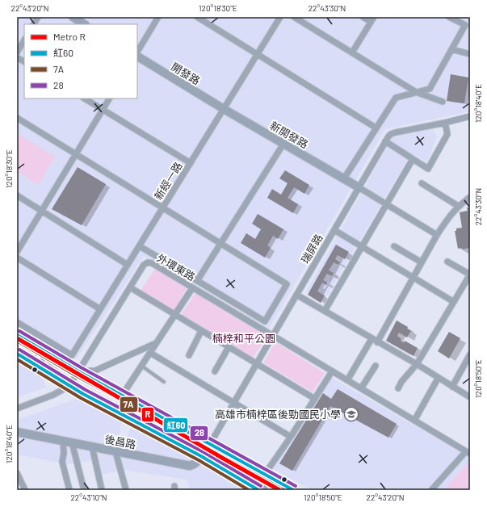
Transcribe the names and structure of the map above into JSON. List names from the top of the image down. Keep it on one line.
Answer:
{"streets":{"street":["開發路","新開發路","新經一路","瑞屏路","外環東路","後昌路"]},"crossings":[["開發路","新開發路"],["開發路","新經一路"],["新開發路","新經一路"],["新開發路","瑞屏路"],["瑞屏路","外環東路"],["瑞屏路","後昌路"]],"parks":["楠梓和平公園"],"places":{"school or university":["高雄市楠梓區後勁國民小學"]},"lines":["transit line 28","transit line 紅60","metro line R","transit line 7A"],"legend":["Metro R","紅60","7A","28"],"coordinates":["22°43'20\"N","120°18'30\"E","22°43'30\"N","120°18'40\"E","120°18'50\"E","22°43'10\"N"]}
